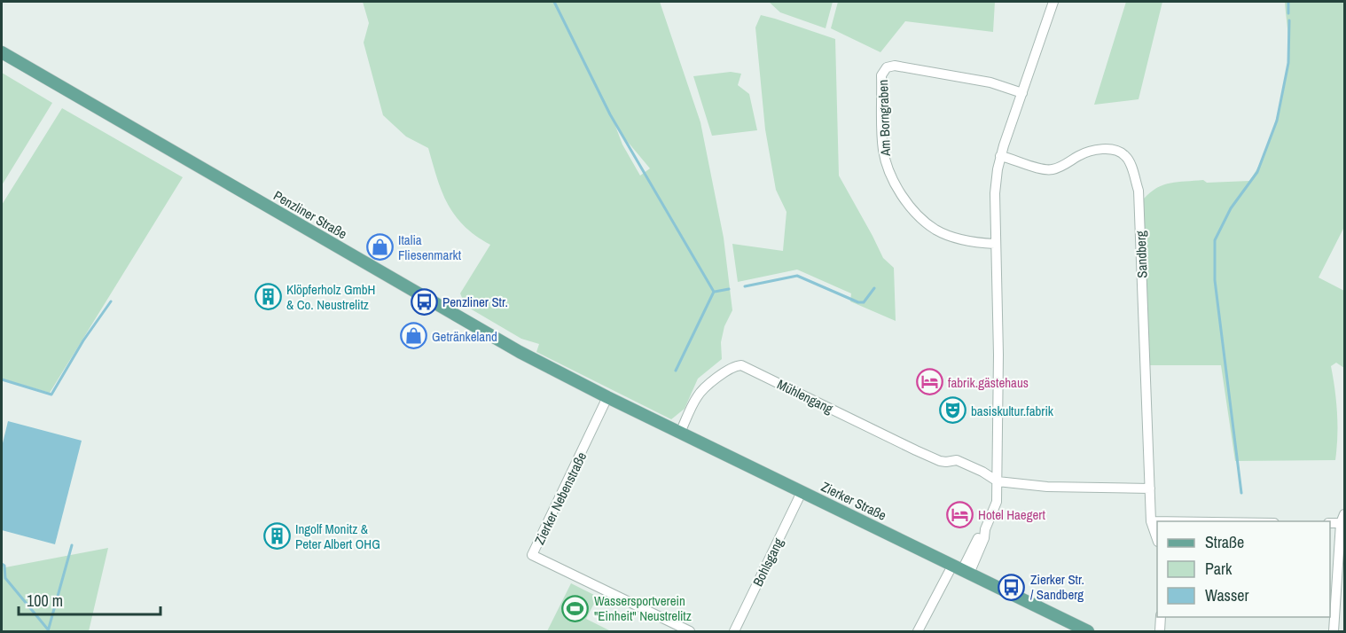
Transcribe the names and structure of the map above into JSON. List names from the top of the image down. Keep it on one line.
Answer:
{"streets":{"main road":["Penzliner Straße","Zierker Straße"],"street":["Am Borngraben","Sandberg","Mühlengang","Zierker Nebenstraße","Bohlsgang"]},"crossings":[["Penzliner Straße","Zierker Nebenstraße"],["Penzliner Straße","Zierker Straße"],["Mühlengang","Zierker Straße"],["Zierker Nebenstraße","Zierker Straße"],["Zierker Straße","Bohlsgang"]],"places":{"shop":["Italia Fliesenmarkt","Getränkeland"],"building":["Klöpferholz GmbH & Co. Neustrelitz","Ingolf Monitz & Peter Albert OHG"],"bus stop":["Penzliner Str.","Zierker Str. / Sandberg"],"hotel":["fabrik.gästehaus","Hotel Haegert"],"theatre":["basiskultur.fabrik"],"sports":["Wassersportverein \"Einheit\" Neustrelitz"]},"legend":["Straße","Park","Wasser"],"scale_bar":"100 m"}
